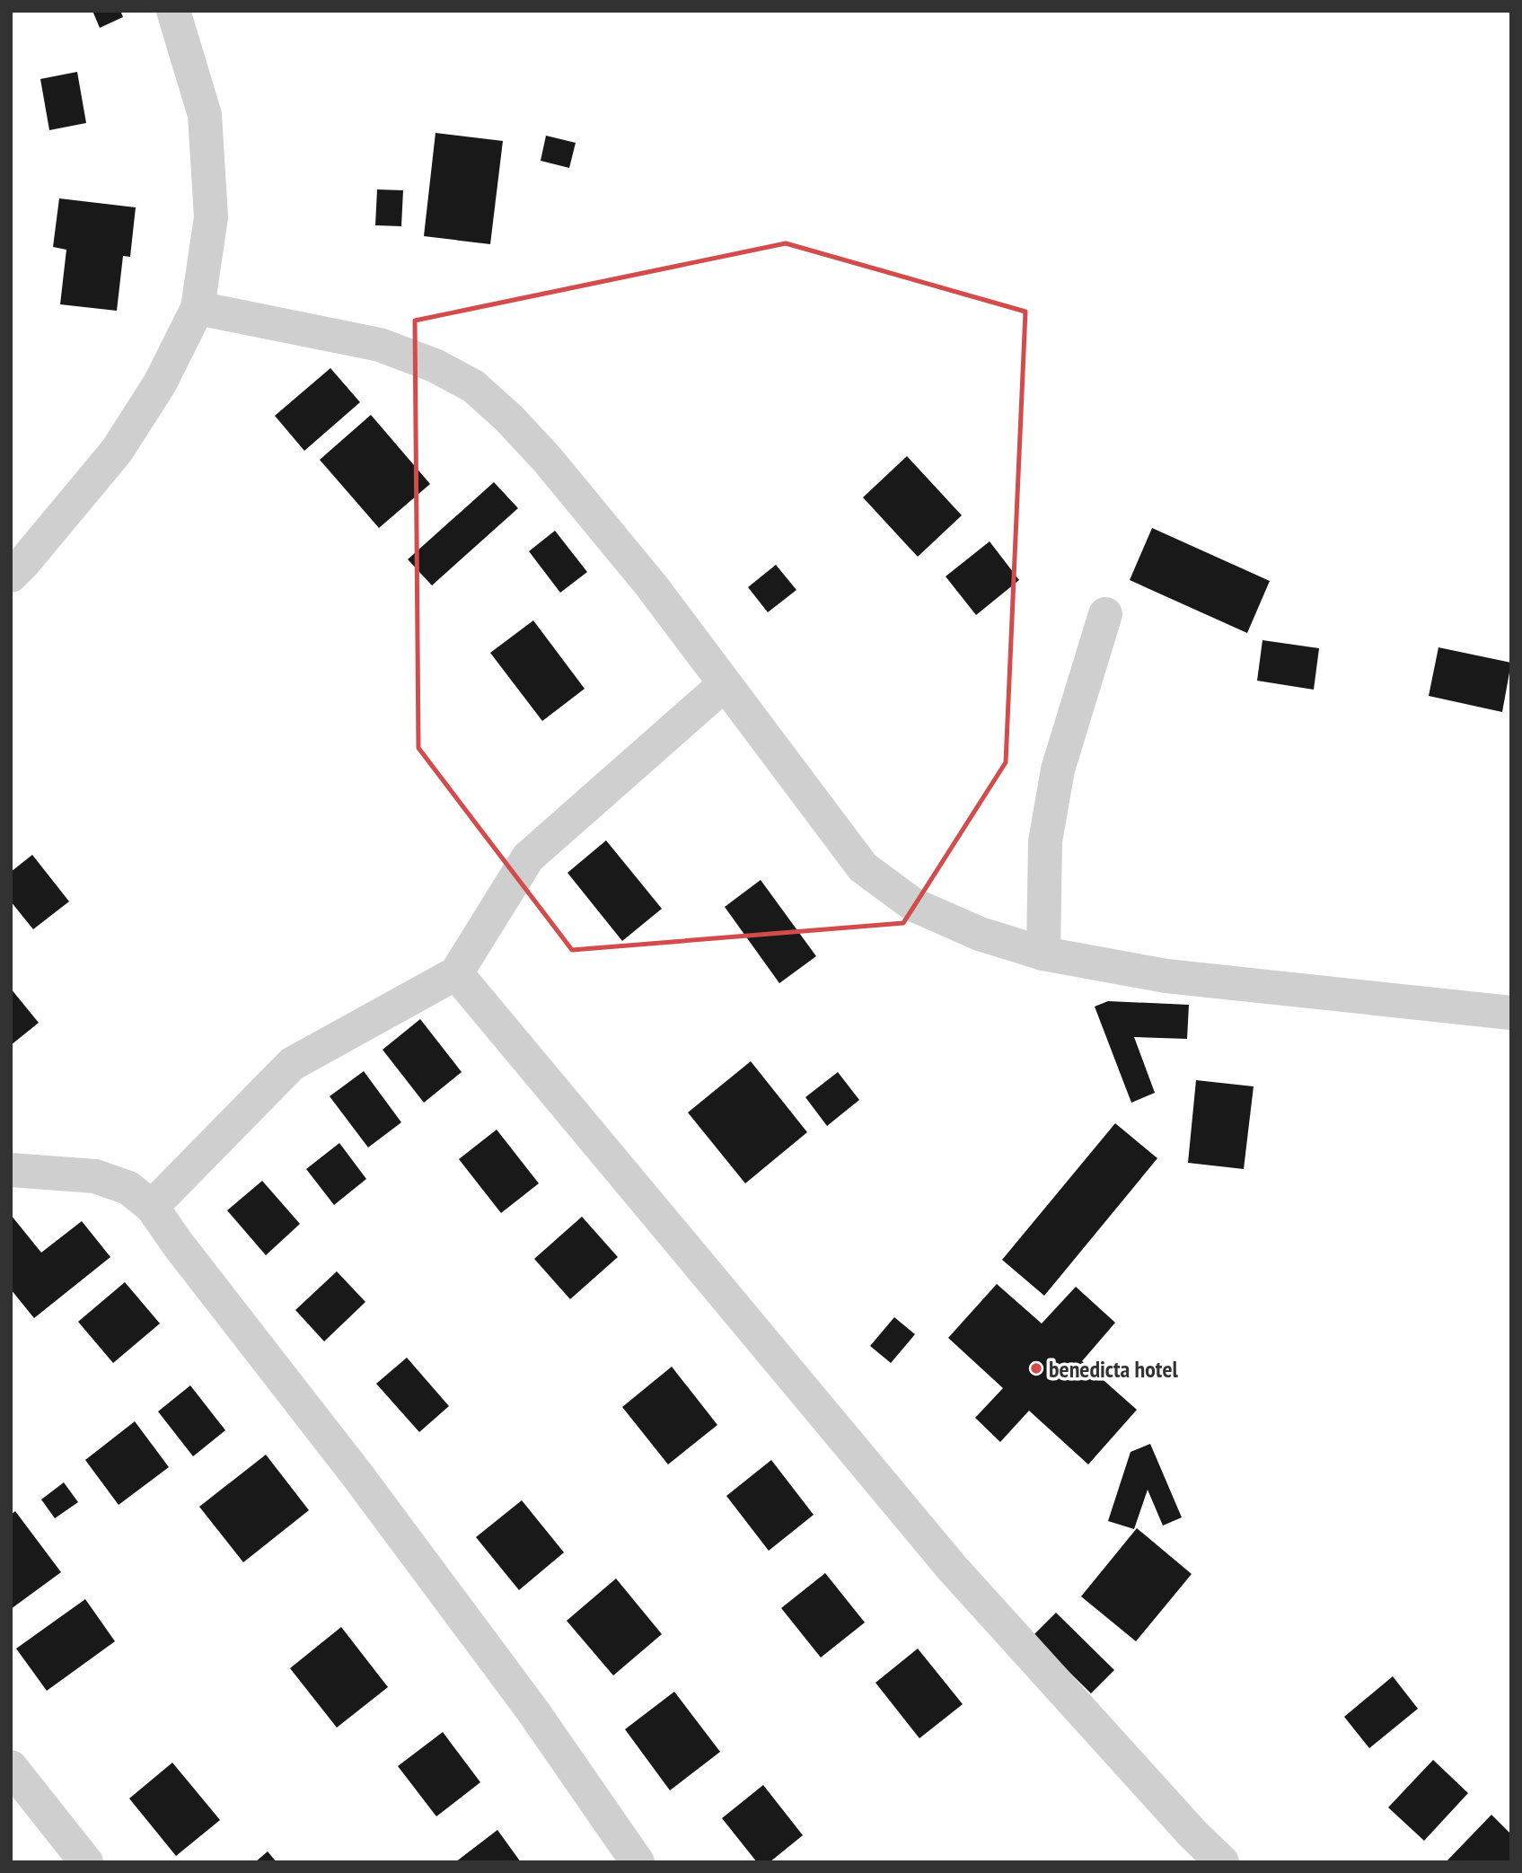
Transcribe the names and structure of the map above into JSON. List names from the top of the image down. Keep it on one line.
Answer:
{"places":["benedicta hotel"]}
